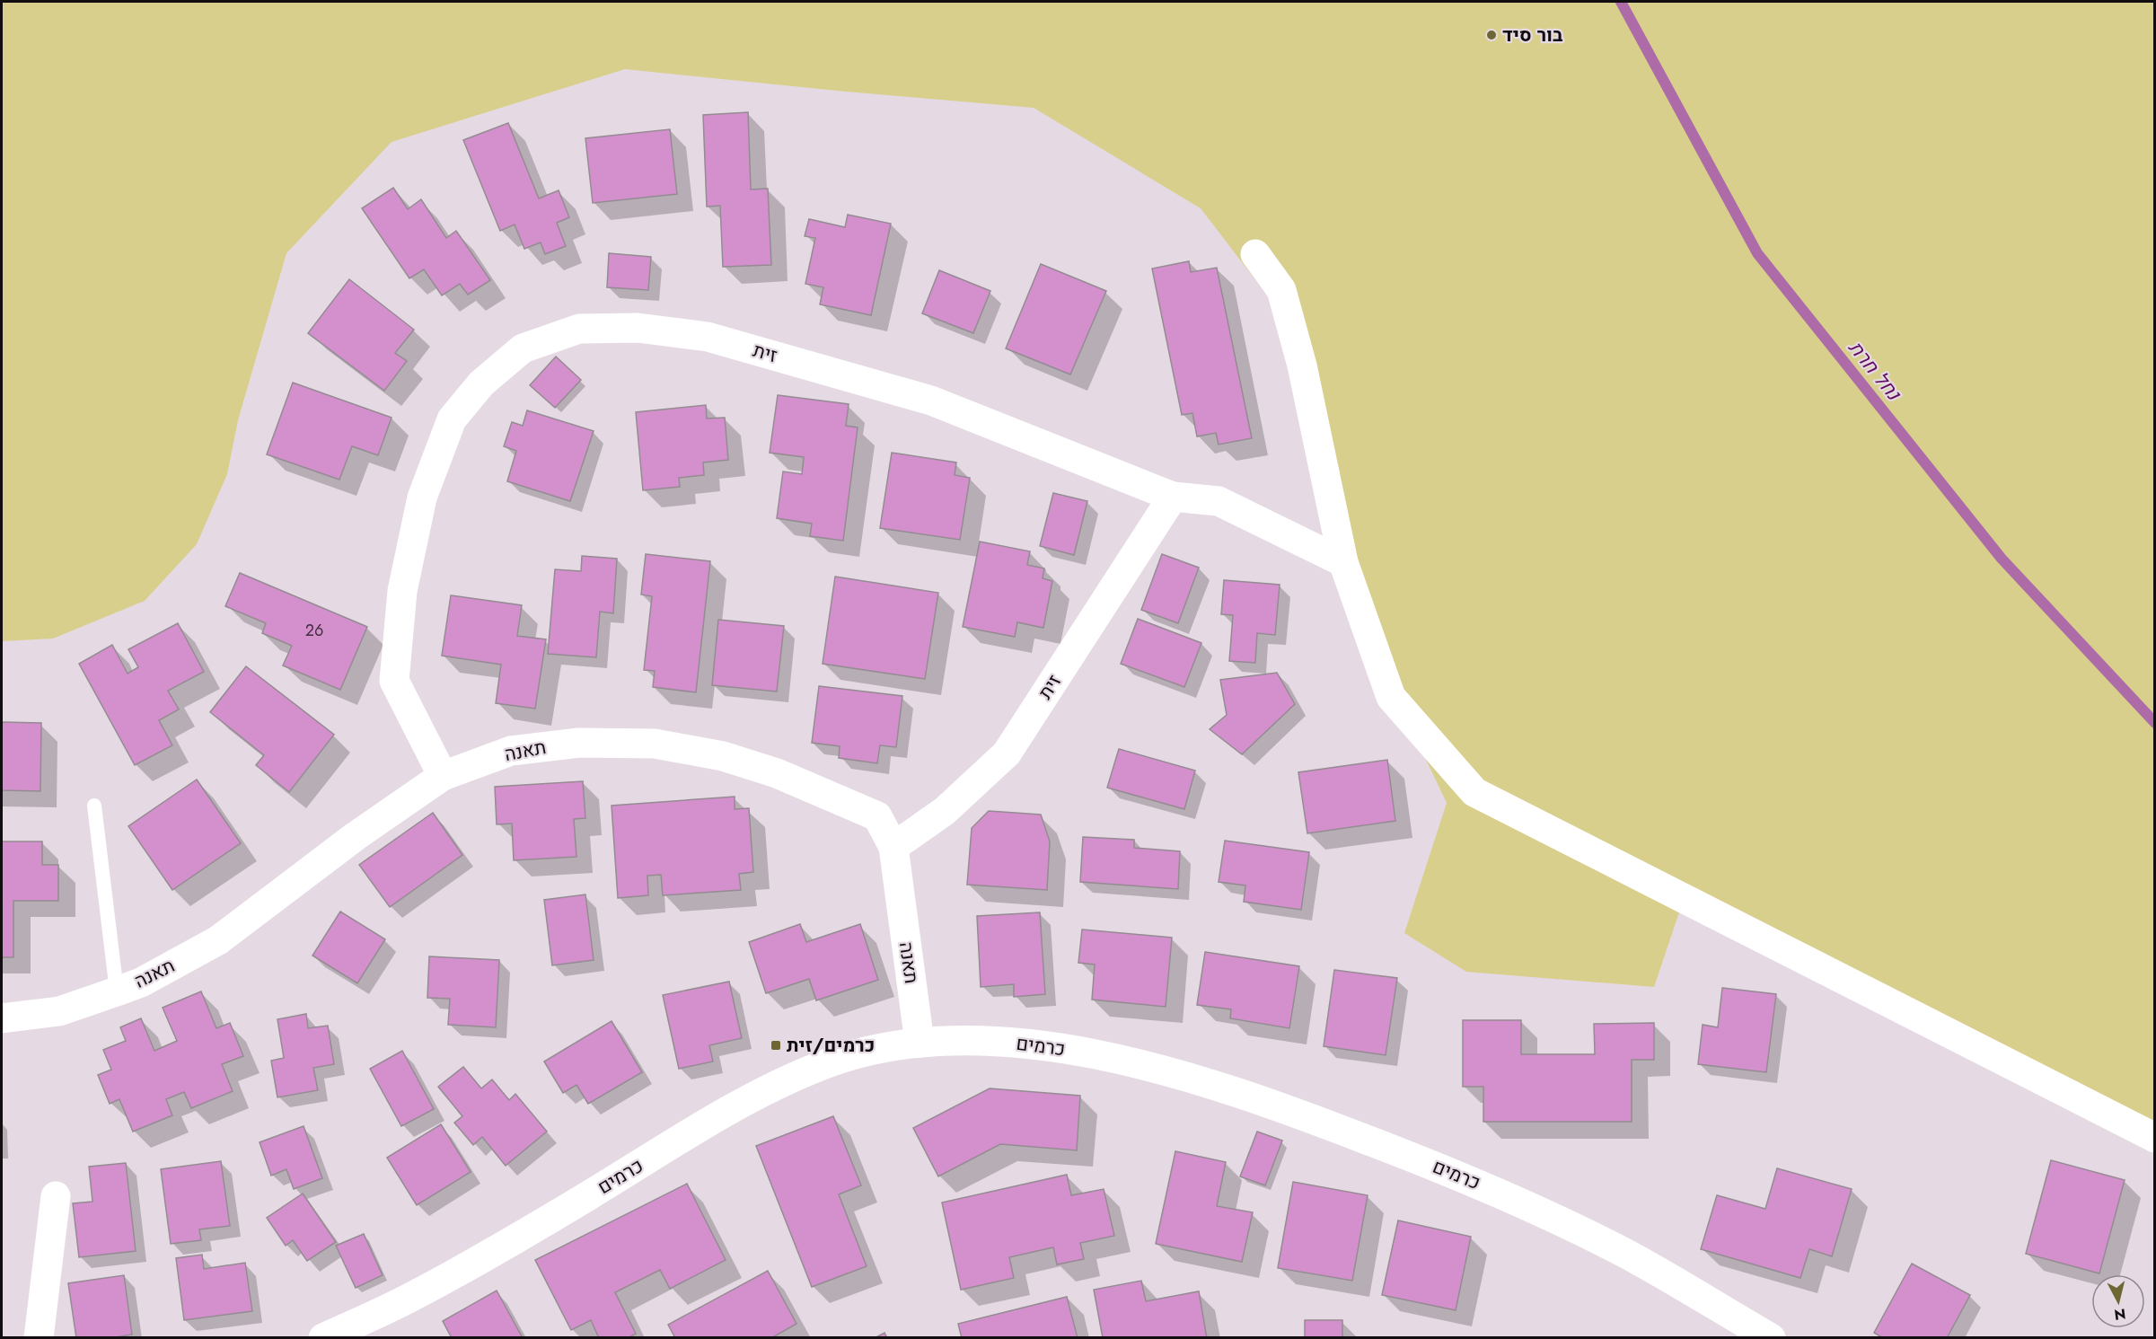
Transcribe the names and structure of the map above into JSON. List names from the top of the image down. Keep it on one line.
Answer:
{"streets":{"street":["זית","תאנה","כרמים"]},"crossings":[["זית","תאנה"],["תאנה","כרמים"]],"water":["נחל חרת"],"places":{"other":["בור סיד"],"transit":["כרמים/זית"]},"house_numbers":["26"],"north":"bottom"}
